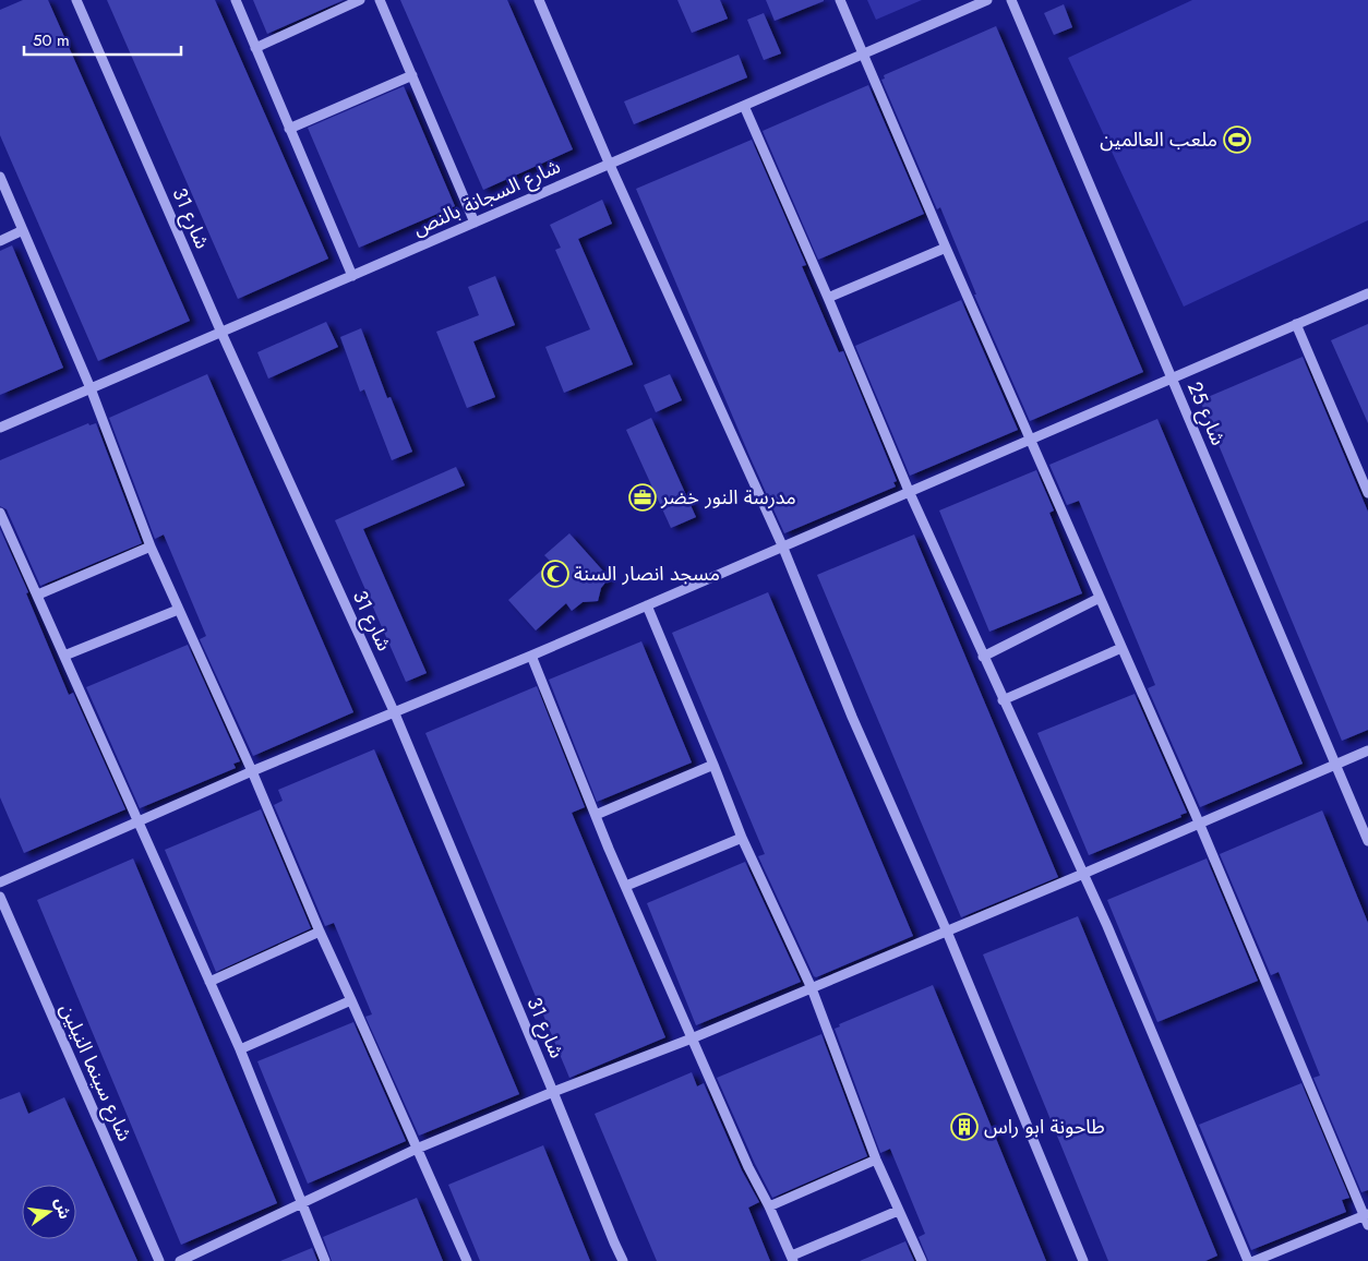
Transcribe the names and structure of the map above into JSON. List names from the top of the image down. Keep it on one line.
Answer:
{"streets":{"street":["شارع السجانة بالنص","شارع 31","شارع 25","شارع سينما النيلين"]},"crossings":[["شارع السجانة بالنص","شارع 31"]],"places":{"sports":["ملعب العالمين"],"office":["مدرسة النور خضر"],"mosque":["مسجد انصار السنة"],"building":["طاحونة ابو راس"]},"scale_bar":"50 m","north":"right"}
